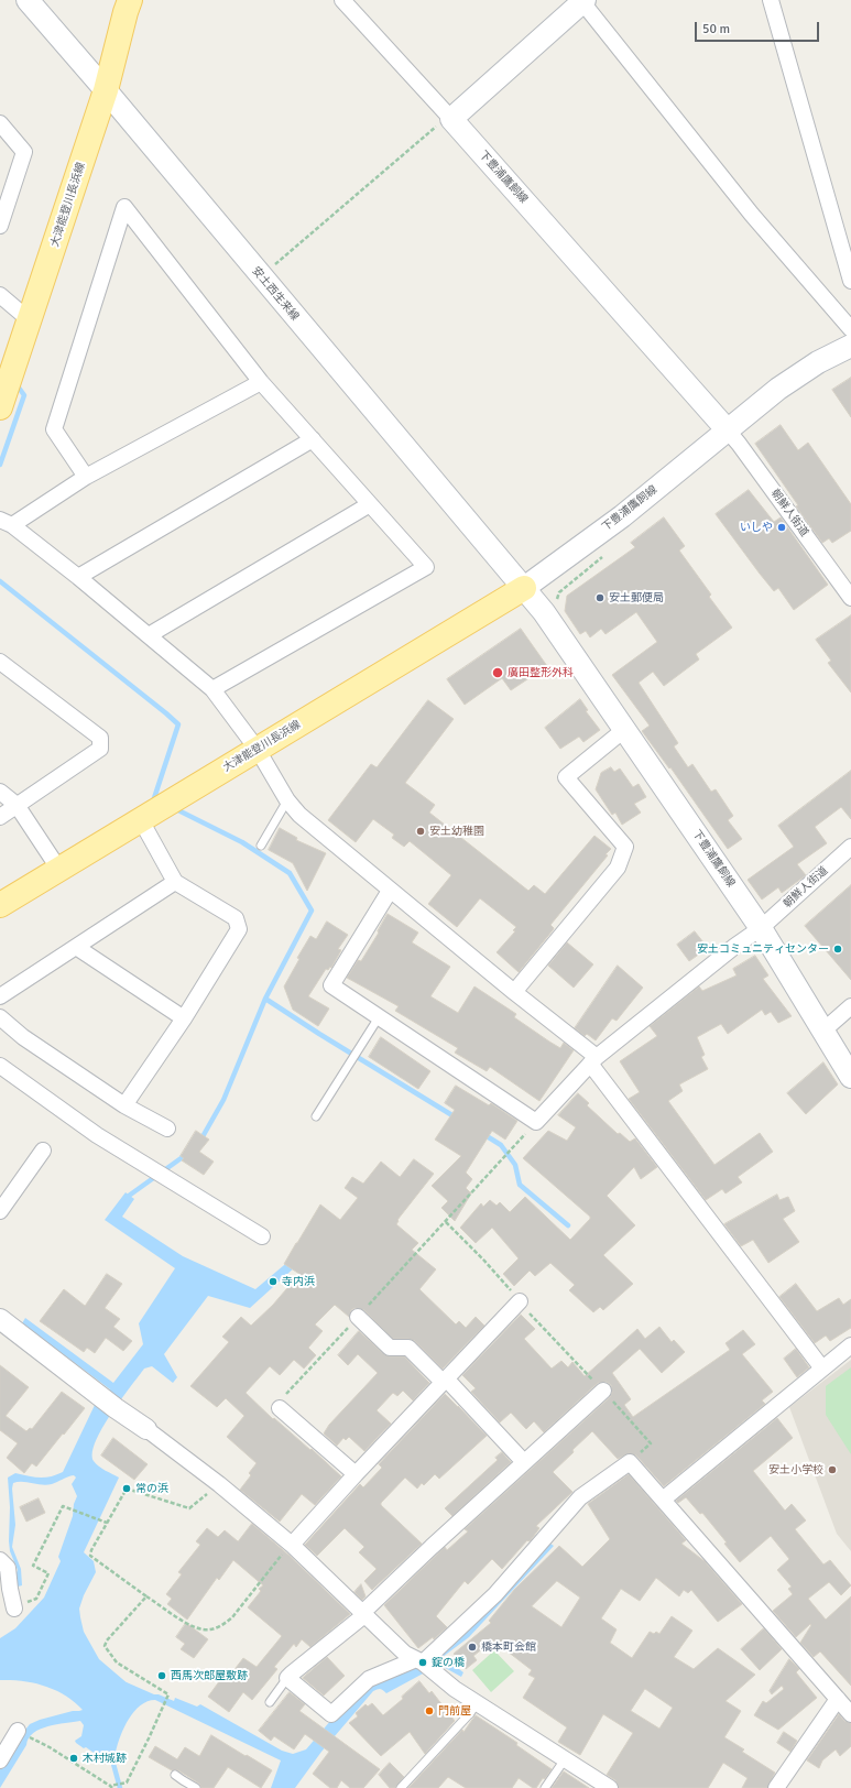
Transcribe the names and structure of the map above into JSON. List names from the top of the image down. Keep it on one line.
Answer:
{"streets":{"main road":["下豊浦鷹飼線","大津能登川長浜線","安土西生来線"],"street":["朝鮮人街道"]},"crossings":[["下豊浦鷹飼線","大津能登川長浜線"],["下豊浦鷹飼線","安土西生来線"],["下豊浦鷹飼線","朝鮮人街道"],["大津能登川長浜線","安土西生来線"]],"places":["いしや","安土郵便局","廣田整形外科","安土幼稚園","安土コミュニティセンター","寺内浜","安土小学校","常の浜","橋本町会館","錠の橋","西馬次郎屋敷跡","門前屋","木村城跡"],"scale_bar":"50 m"}
